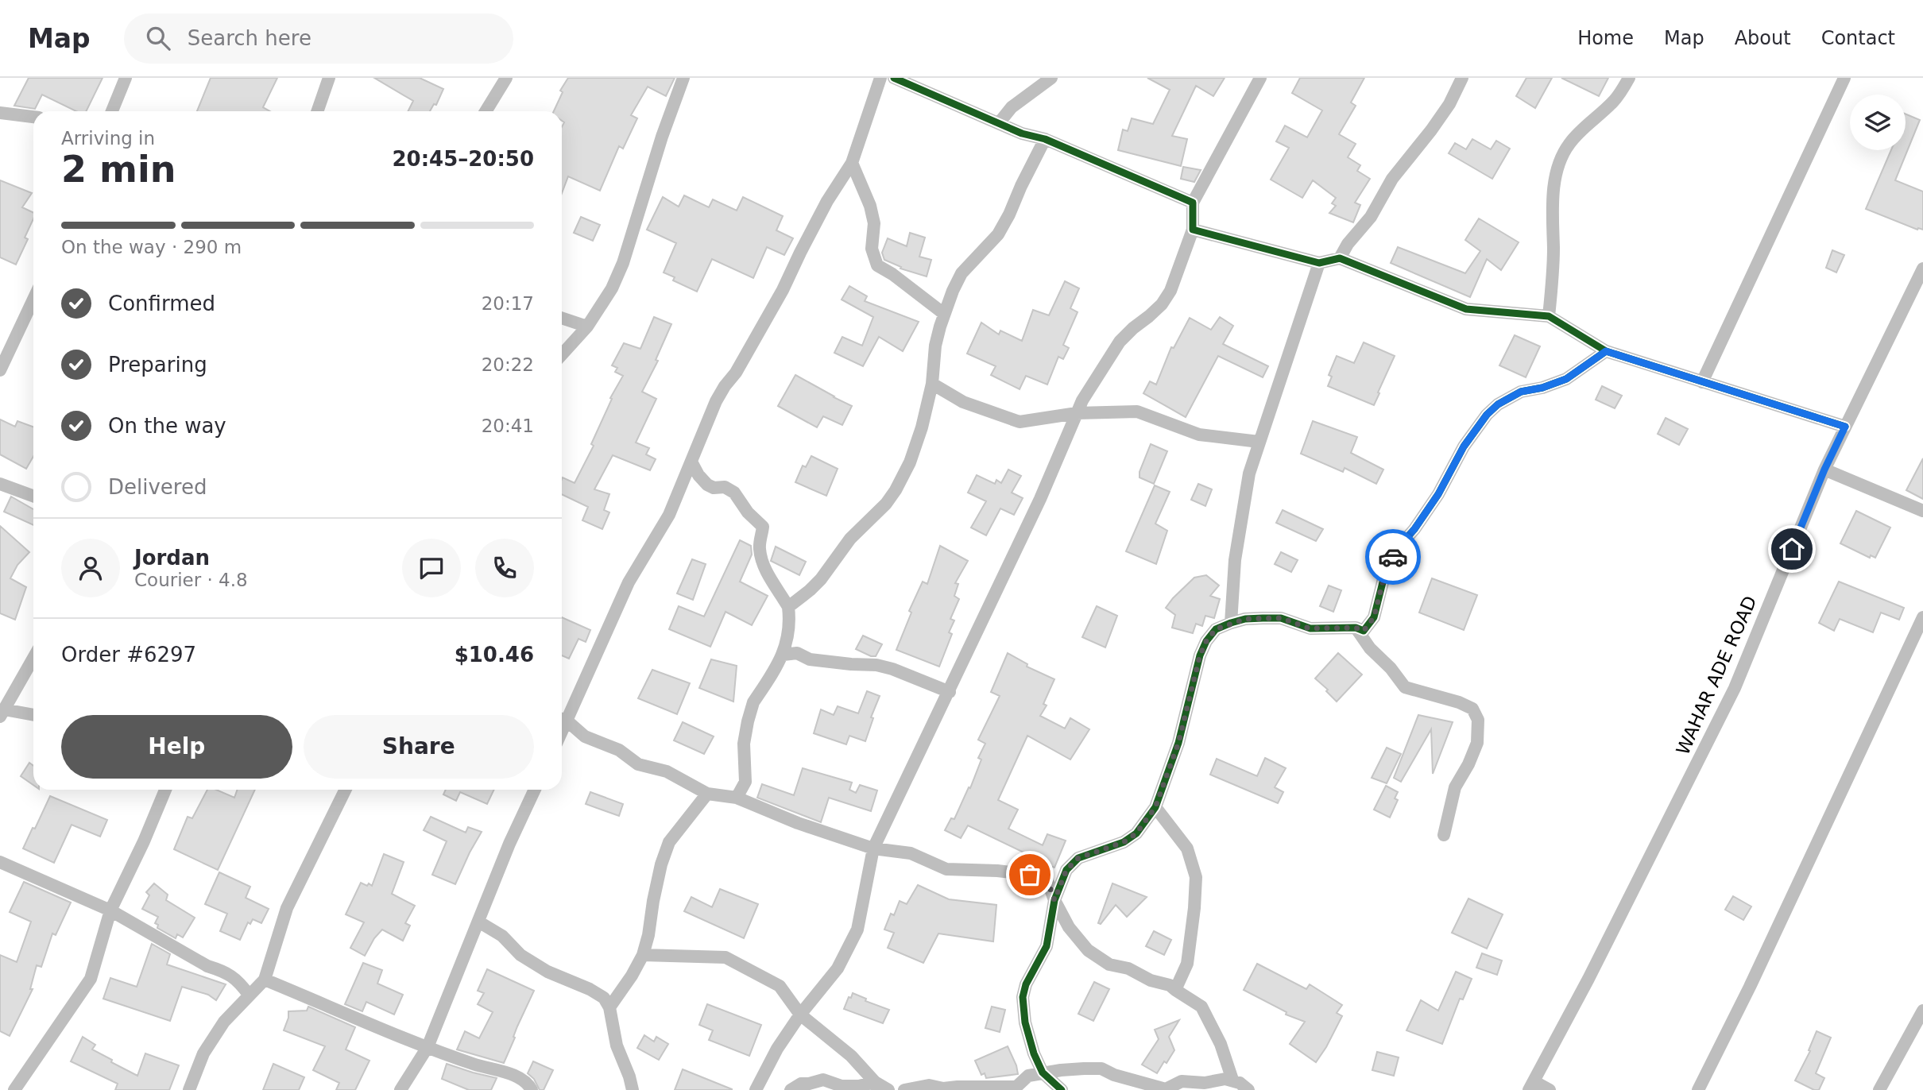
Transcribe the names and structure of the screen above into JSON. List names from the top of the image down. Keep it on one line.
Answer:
{"streets":{"street":["WAHAR ADE ROAD"]},"page":{"header":"Map","search":"Search here","nav":["Home","Map","About","Contact"],"heading":["2 min","Arriving in","20:45–20:50"],"panel":["Jordan","Courier · 4.8","Order #6297","$10.46"],"bar":"On the way · 290 m","list":[["Confirmed","20:17"],["Preparing","20:22"],["On the way","20:41"],"Delivered"],"buttons":["Help","Share"]}}
